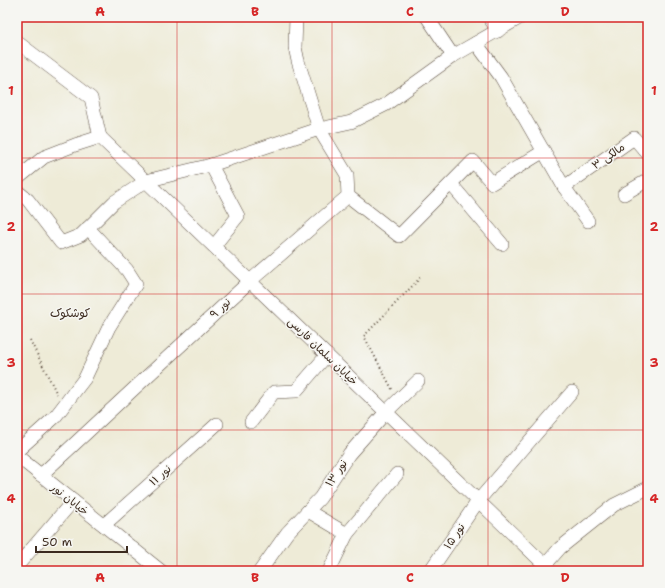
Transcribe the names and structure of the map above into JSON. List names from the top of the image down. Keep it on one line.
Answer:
{"streets":{"street":["مالکی ۳","نور ۹","خیابان سلمان فارسی","نور ۱۳","نور ۱۱","خیابان نور","نور ۱۵"]},"crossings":[["نور ۹","خیابان سلمان فارسی"],["نور ۹","خیابان نور"],["خیابان سلمان فارسی","نور ۱۳"],["خیابان سلمان فارسی","نور ۱۵"],["نور ۱۱","خیابان نور"]],"districts":["کوشکوک"],"scale_bar":"50 m","grid":{"columns":["A","B","C","D"],"rows":["1","2","3","4"]}}
